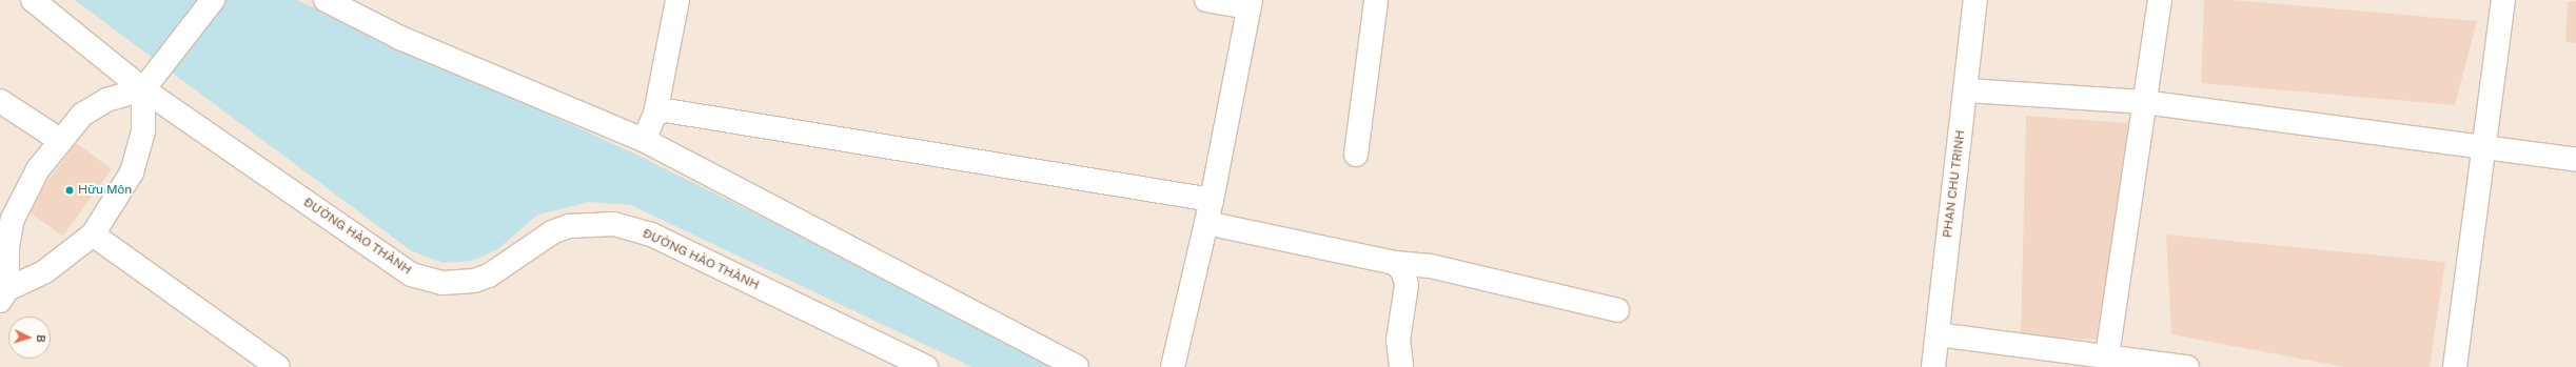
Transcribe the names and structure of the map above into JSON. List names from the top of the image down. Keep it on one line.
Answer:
{"streets":{"street":["PHAN CHU TRINH","ĐƯỜNG HÀO THÀNH"]},"places":["Hữu Môn"],"north":"right"}
